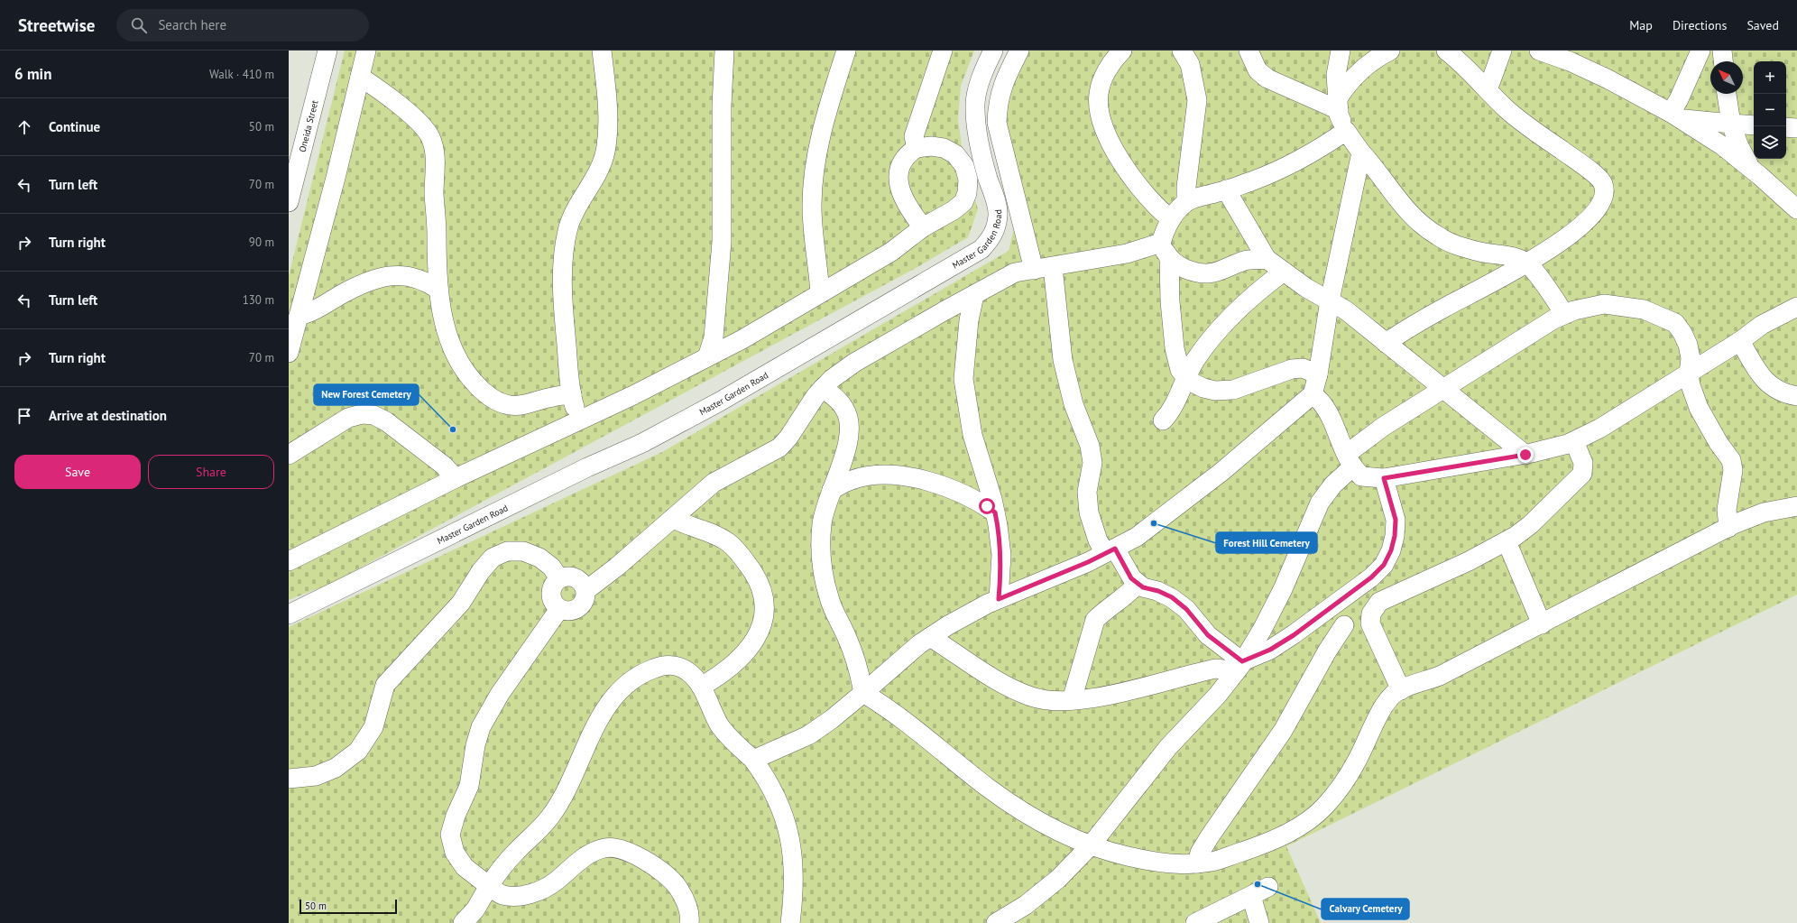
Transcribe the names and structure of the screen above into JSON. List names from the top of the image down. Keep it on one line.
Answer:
{"streets":{"street":["Oneida Street","Master Garden Road"]},"places":["New Forest Cemetery","Forest Hill Cemetery","Calvary Cemetery"],"scale_bar":"50 m","north":"top left","page":{"header":"Streetwise","search":"Search here","nav":["Map","Directions","Saved"],"heading":["6 min","Walk · 410 m"],"map_buttons":["+","−"],"list":[["Continue","50 m"],["Turn left","70 m"],["Turn right","90 m"],["Turn left","130 m"],["Turn right","70 m"],"Arrive at destination"],"buttons":["Save","Share"],"scale":"50 m"}}
